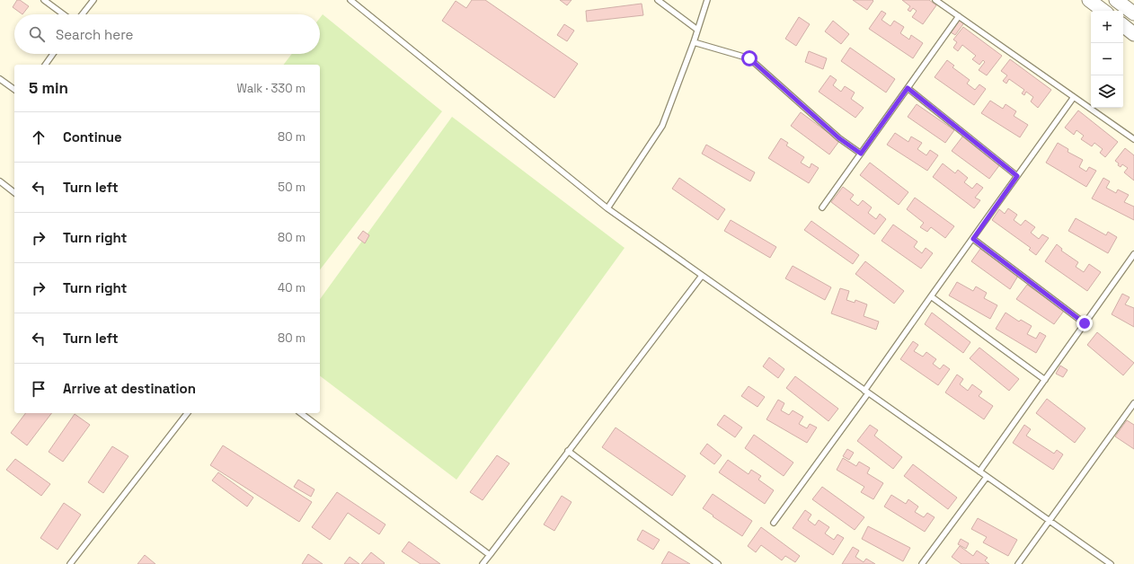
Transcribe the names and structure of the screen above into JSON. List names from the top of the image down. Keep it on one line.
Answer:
{"page":{"map_buttons":["+","−"],"search":"Search here","heading":["5 min","Walk · 330 m"],"list":[["Continue","80 m"],["Turn left","50 m"],["Turn right","80 m"],["Turn right","40 m"],["Turn left","80 m"],"Arrive at destination"]}}
